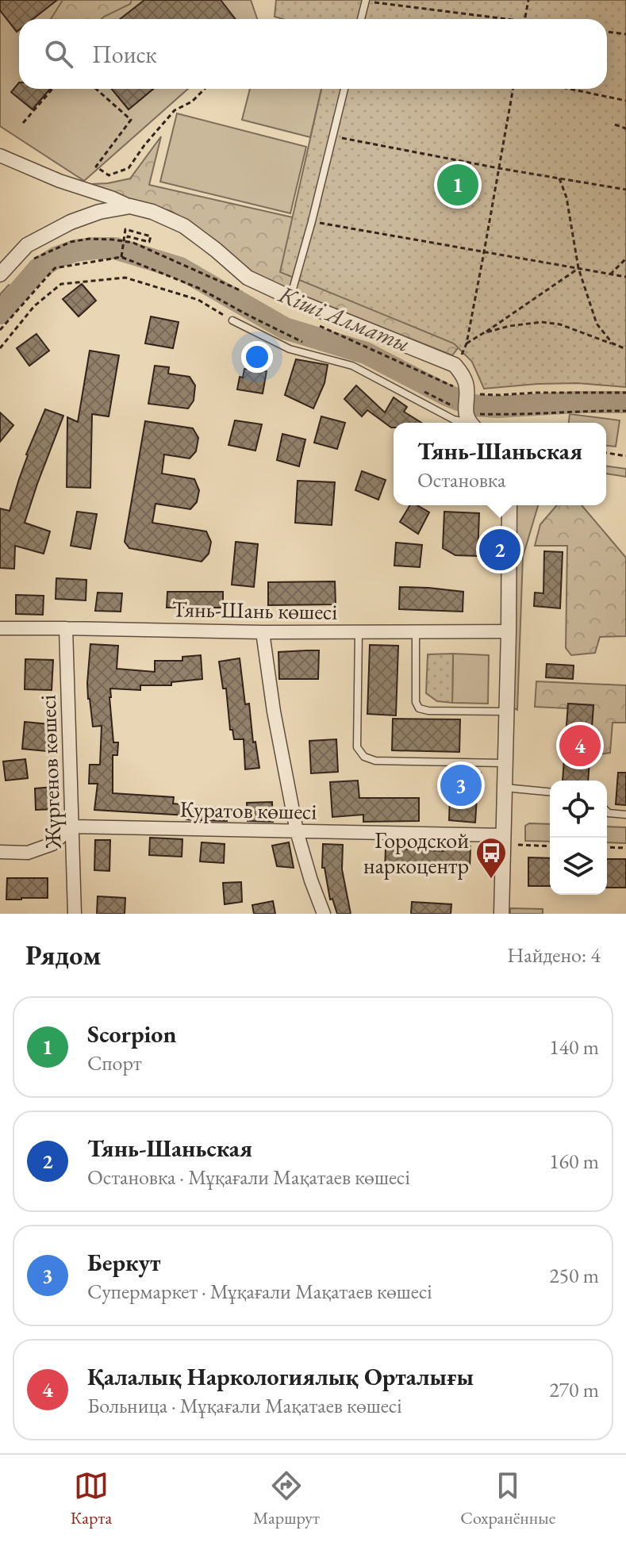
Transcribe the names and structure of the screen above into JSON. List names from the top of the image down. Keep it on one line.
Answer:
{"streets":{"street":["Тянь-Шань көшесі","Жүргенов көшесі","Куратов көшесі"]},"crossings":[["Тянь-Шань көшесі","Жүргенов көшесі"],["Жүргенов көшесі","Куратов көшесі"]],"water":["Кіші Алматы"],"places":{"bus stop":["Городской наркоцентр"]},"page":{"search":"Поиск","pins":["1","2","4","3"],"popup":["Тянь-Шаньская","Остановка"],"heading":["Рядом","Найдено: 4"],"list":[{"mark":"1","name":"Scorpion","note":"Спорт","value":"140 m"},{"mark":"2","name":"Тянь-Шаньская","note":"Остановка · Мұқағали Мақатаев көшесі","value":"160 m"},{"mark":"3","name":"Беркут","note":"Супермаркет · Мұқағали Мақатаев көшесі","value":"250 m"},{"mark":"4","name":"Қалалық Наркологиялық Орталығы","note":"Больница · Мұқағали Мақатаев көшесі","value":"270 m"}],"nav":["Карта","Маршрут","Сохранённые"]}}
